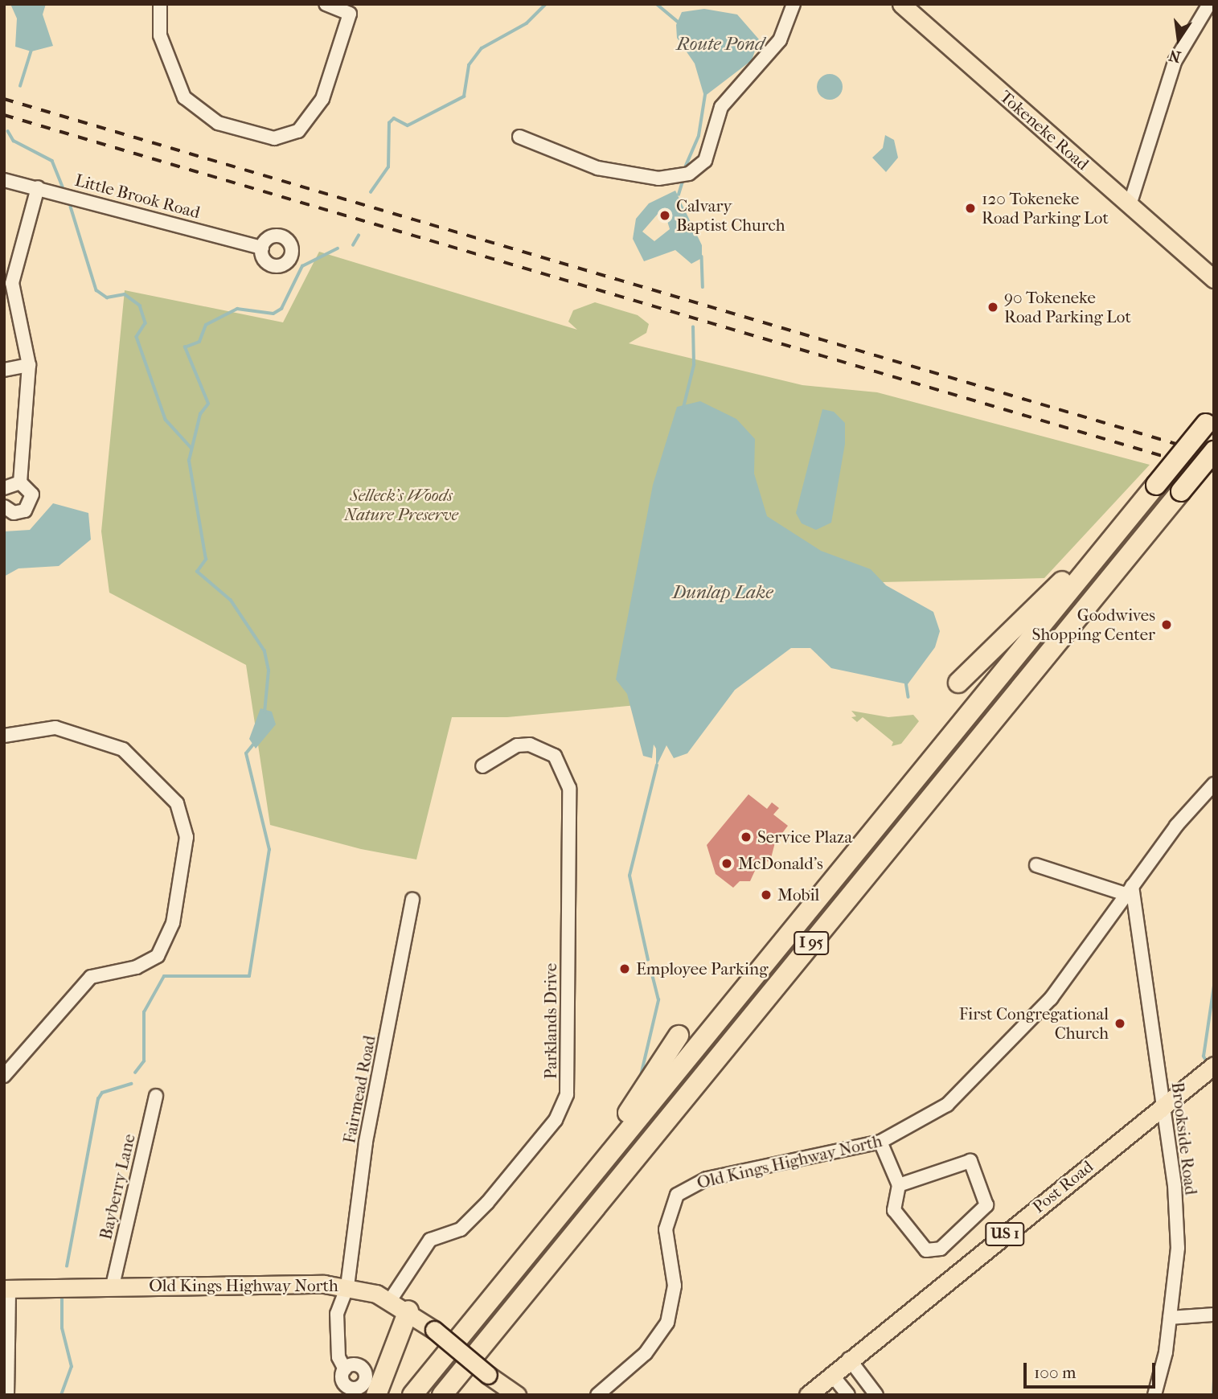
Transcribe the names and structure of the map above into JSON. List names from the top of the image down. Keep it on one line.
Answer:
{"streets":{"highway":["I 95"],"main road":["Tokeneke Road","Old Kings Highway North","Post Road","US 1"],"street":["Little Brook Road","Parklands Drive","Fairmead Road","Brookside Road","Bayberry Lane"]},"crossings":[["Parklands Drive","Old Kings Highway North"],["Fairmead Road","Old Kings Highway North"],["Brookside Road","Old Kings Highway North"],["Brookside Road","Post Road"],["Old Kings Highway North","Bayberry Lane"]],"water":["Route Pond","Dunlap Lake"],"parks":["Selleck's Woods Nature Preserve"],"places":["120 Tokeneke Road Parking Lot","Calvary Baptist Church","90 Tokeneke Road Parking Lot","Goodwives Shopping Center","Service Plaza","McDonald's","Mobil","Employee Parking","First Congregational Church"],"scale_bar":"100 m","north":"bottom"}
